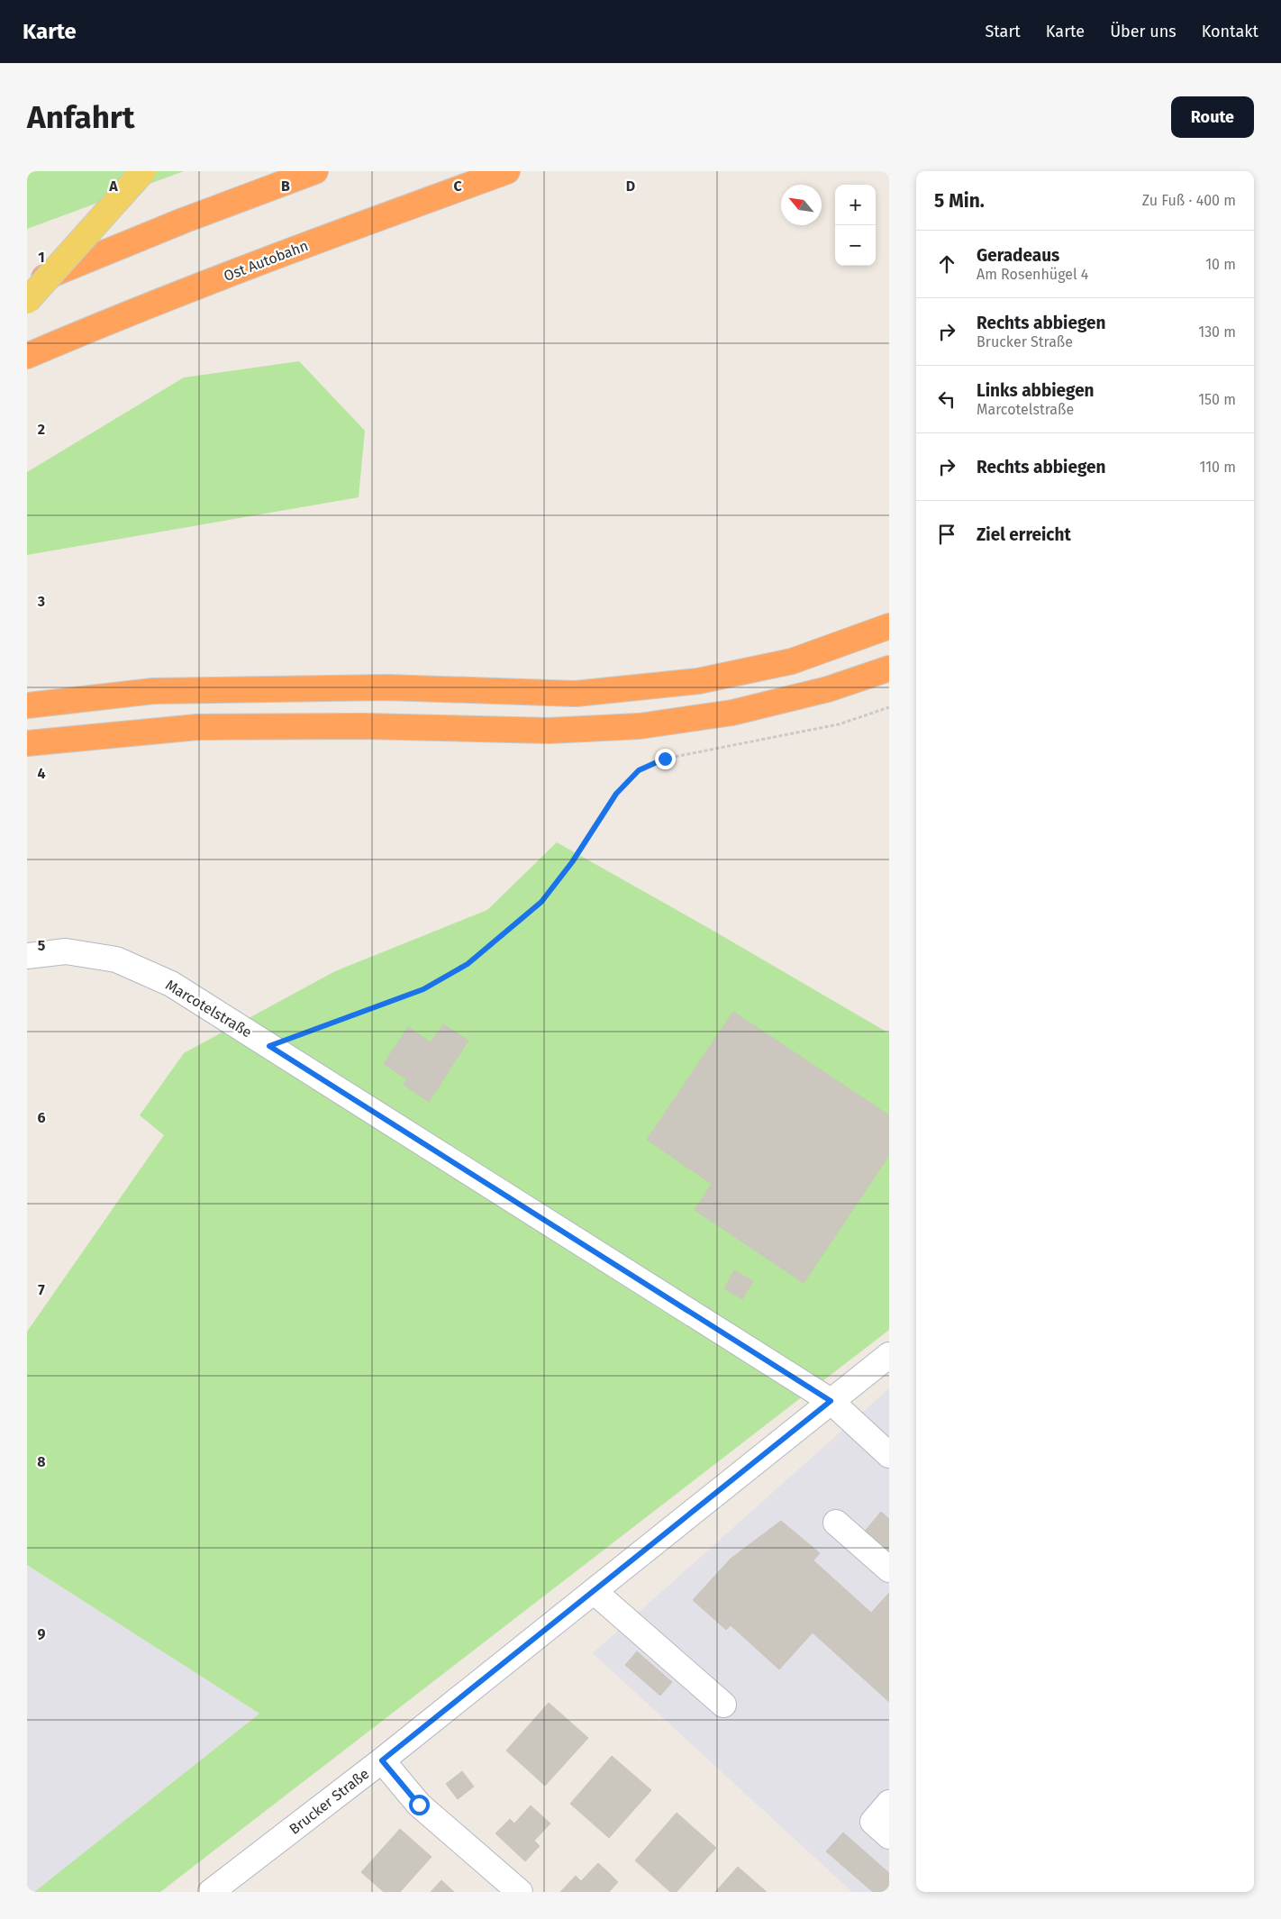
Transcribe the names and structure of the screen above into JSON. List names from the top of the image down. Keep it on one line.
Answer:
{"streets":{"highway":["Ost Autobahn"],"street":["Marcotelstraße","Brucker Straße"]},"crossings":[["Marcotelstraße","Brucker Straße"]],"north":"top left","page":{"header":"Karte","nav":["Start","Karte","Über uns","Kontakt"],"buttons":"Route","title":"Anfahrt","heading":["5 Min.","Zu Fuß · 400 m"],"map_buttons":["+","−"],"list":[["Geradeaus","Am Rosenhügel 4","10 m"],["Rechts abbiegen","Brucker Straße","130 m"],["Links abbiegen","Marcotelstraße","150 m"],["Rechts abbiegen","110 m"],"Ziel erreicht"]},"grid":{"columns":["A","B","C","D"],"rows":["1","2","3","4","5","6","7","8","9"]}}
